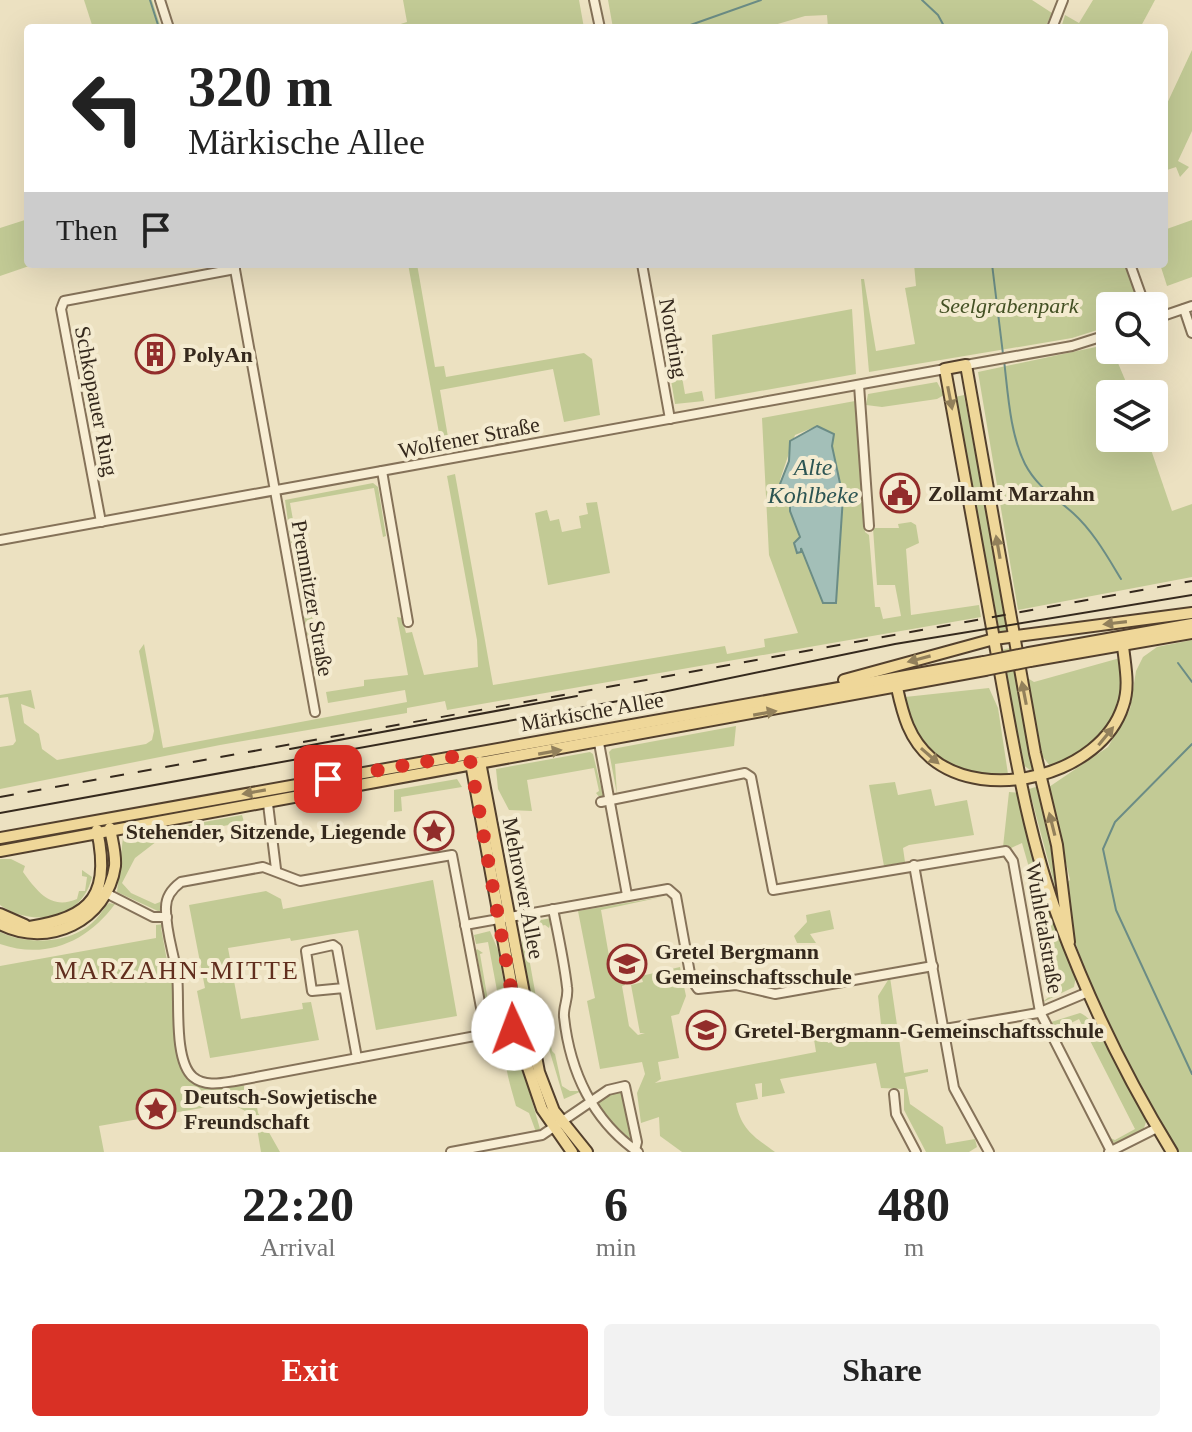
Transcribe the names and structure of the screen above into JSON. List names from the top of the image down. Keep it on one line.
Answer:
{"streets":{"main road":["Märkische Allee","Mehrower Allee","Wuhletalstraße"],"street":["Nordring","Schkopauer Ring","Wolfener Straße","Premnitzer Straße"]},"crossings":[["Nordring","Wolfener Straße"],["Schkopauer Ring","Wolfener Straße"],["Schkopauer Ring","Premnitzer Straße"],["Wolfener Straße","Premnitzer Straße"],["Wolfener Straße","Wuhletalstraße"],["Märkische Allee","Mehrower Allee"]],"districts":["MARZAHN-MITTE"],"water":["Alte Kohlbeke"],"parks":["Seelgrabenpark"],"places":{"building":["PolyAn"],"public building":["Zollamt Marzahn"],"place":["Stehender, Sitzende, Liegende","Deutsch-Sowjetische Freundschaft"],"school or university":["Gretel Bergmann Gemeinschaftsschule","Gretel-Bergmann-Gemeinschaftsschule"]},"page":{"turn":["320 m","Märkische Allee"],"then":"Then","eta":["22:20","Arrival","6","min","480","m"],"buttons":["Exit","Share"]}}
